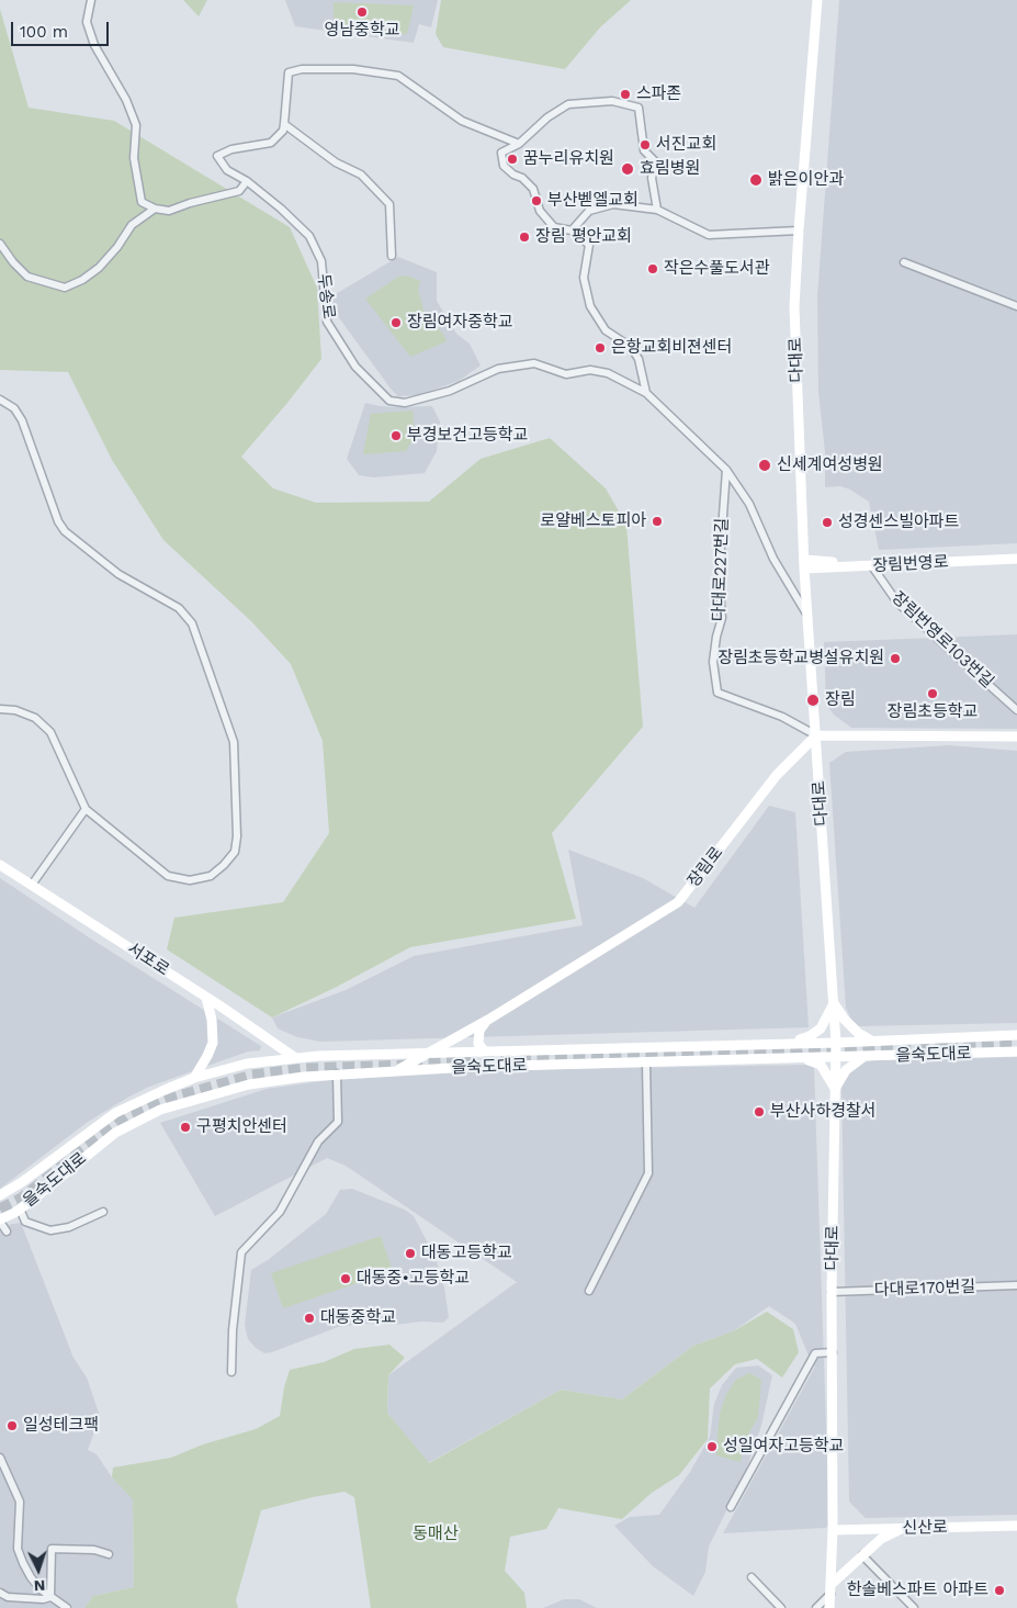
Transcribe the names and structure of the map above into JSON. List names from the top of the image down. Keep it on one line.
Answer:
{"streets":{"main road":["다대로","장림번영로","장림로","서포로","을숙도대로","신산로"],"street":["두송로","다대로227번길","장림번영로103번길","다대로170번길"]},"crossings":[["두송로","다대로"],["두송로","다대로227번길"],["다대로","장림번영로"],["다대로","다대로227번길"],["다대로","장림로"],["다대로","을숙도대로"],["다대로","다대로170번길"],["다대로","신산로"],["장림번영로","장림번영로103번길"],["다대로227번길","장림로"],["장림로","을숙도대로"],["서포로","을숙도대로"]],"parks":["동매산"],"places":["영남중학교","스파존","서진교회","꿈누리유치원","효림병원","밝은이안과","부산벧엘교회","장림 평안교회","작은수풀도서관","장림여자중학교","은항교회비젼센터","부경보건고등학교","신세계여성병원","로얄베스토피아","성경센스빌아파트","장림초등학교병설유치원","장림초등학교","장림","부산사하경찰서","구평치안센터","대동고등학교","대동중•고등학교","대동중학교","일성테크팩","성일여자고등학교","한솔베스파트 아파트"],"scale_bar":"100 m","north":"bottom"}
